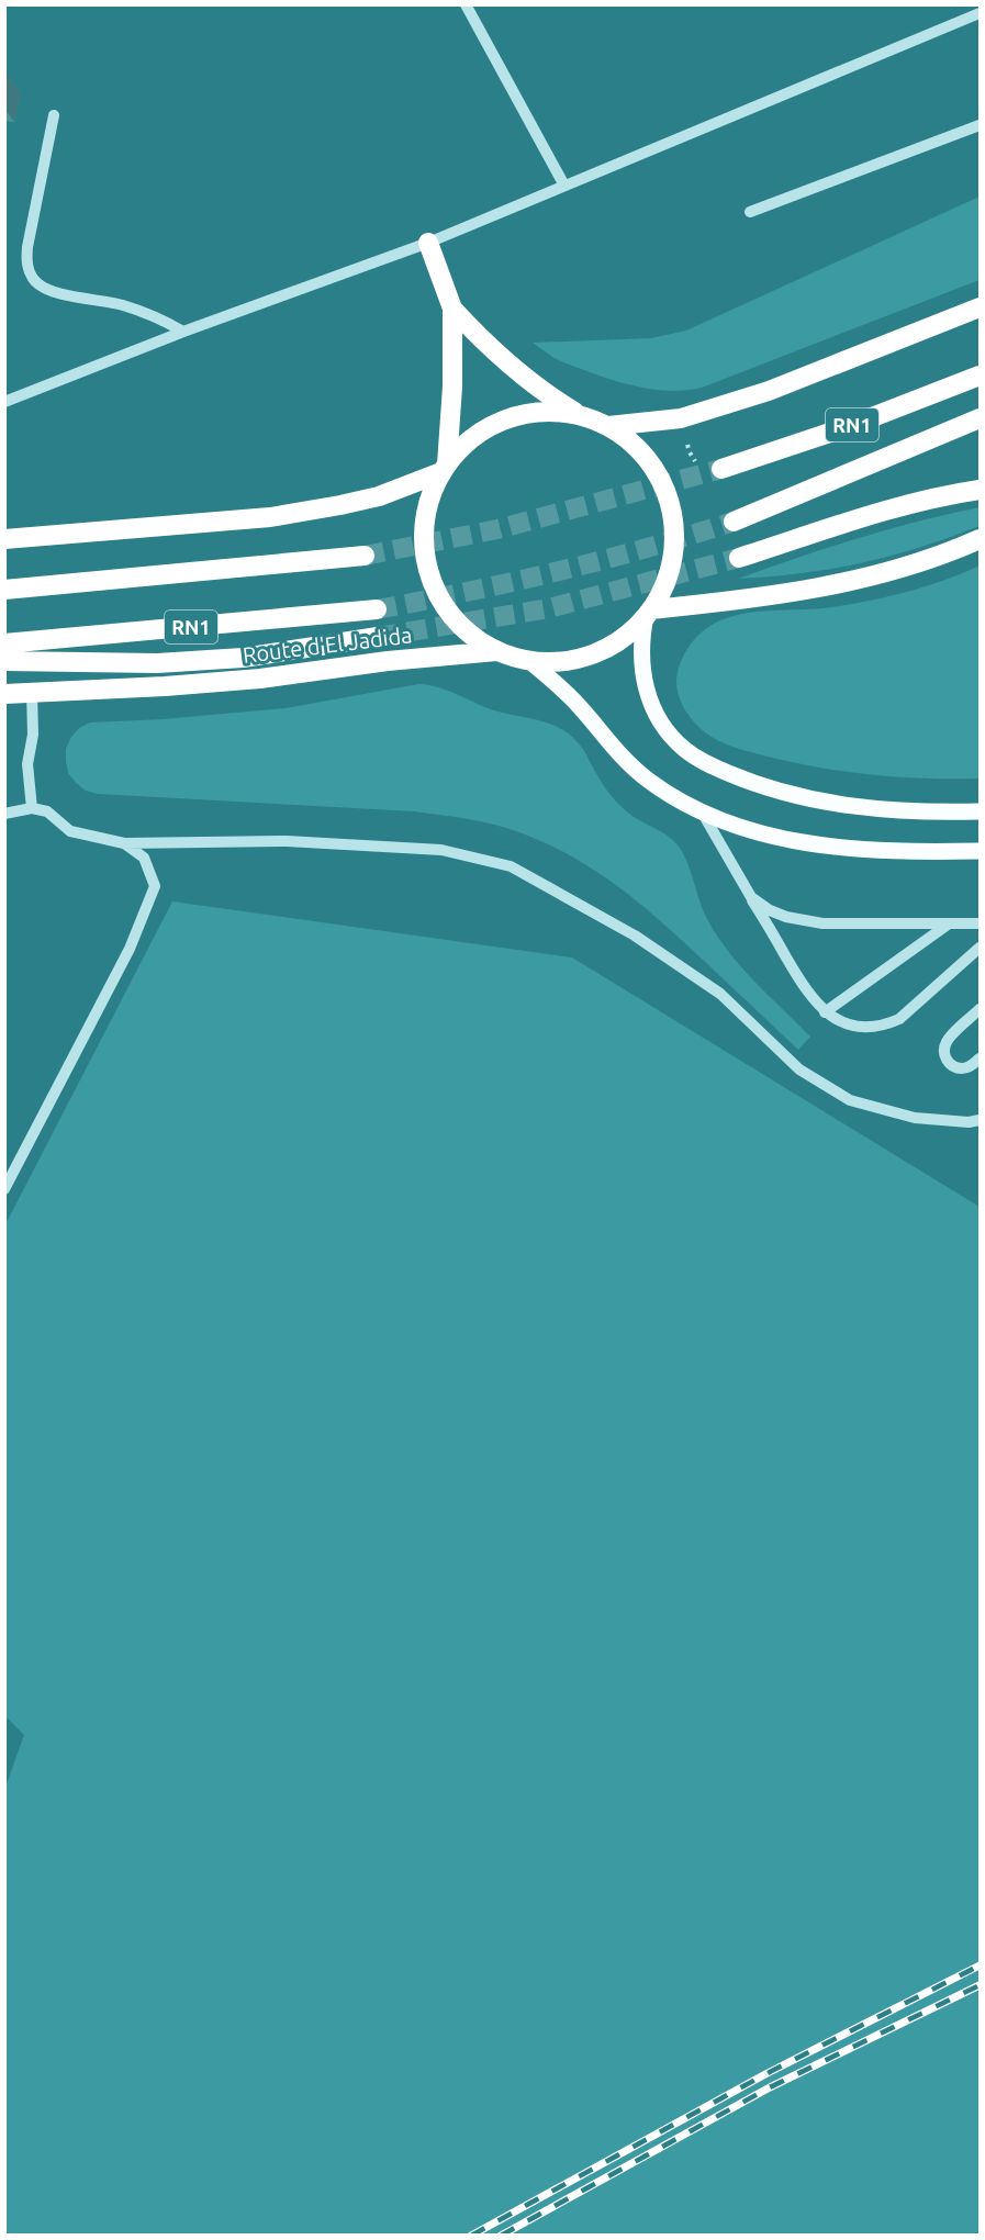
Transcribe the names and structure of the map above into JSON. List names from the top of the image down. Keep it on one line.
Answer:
{"streets":{"highway":["RN1","Route d'El Jadida"]}}
